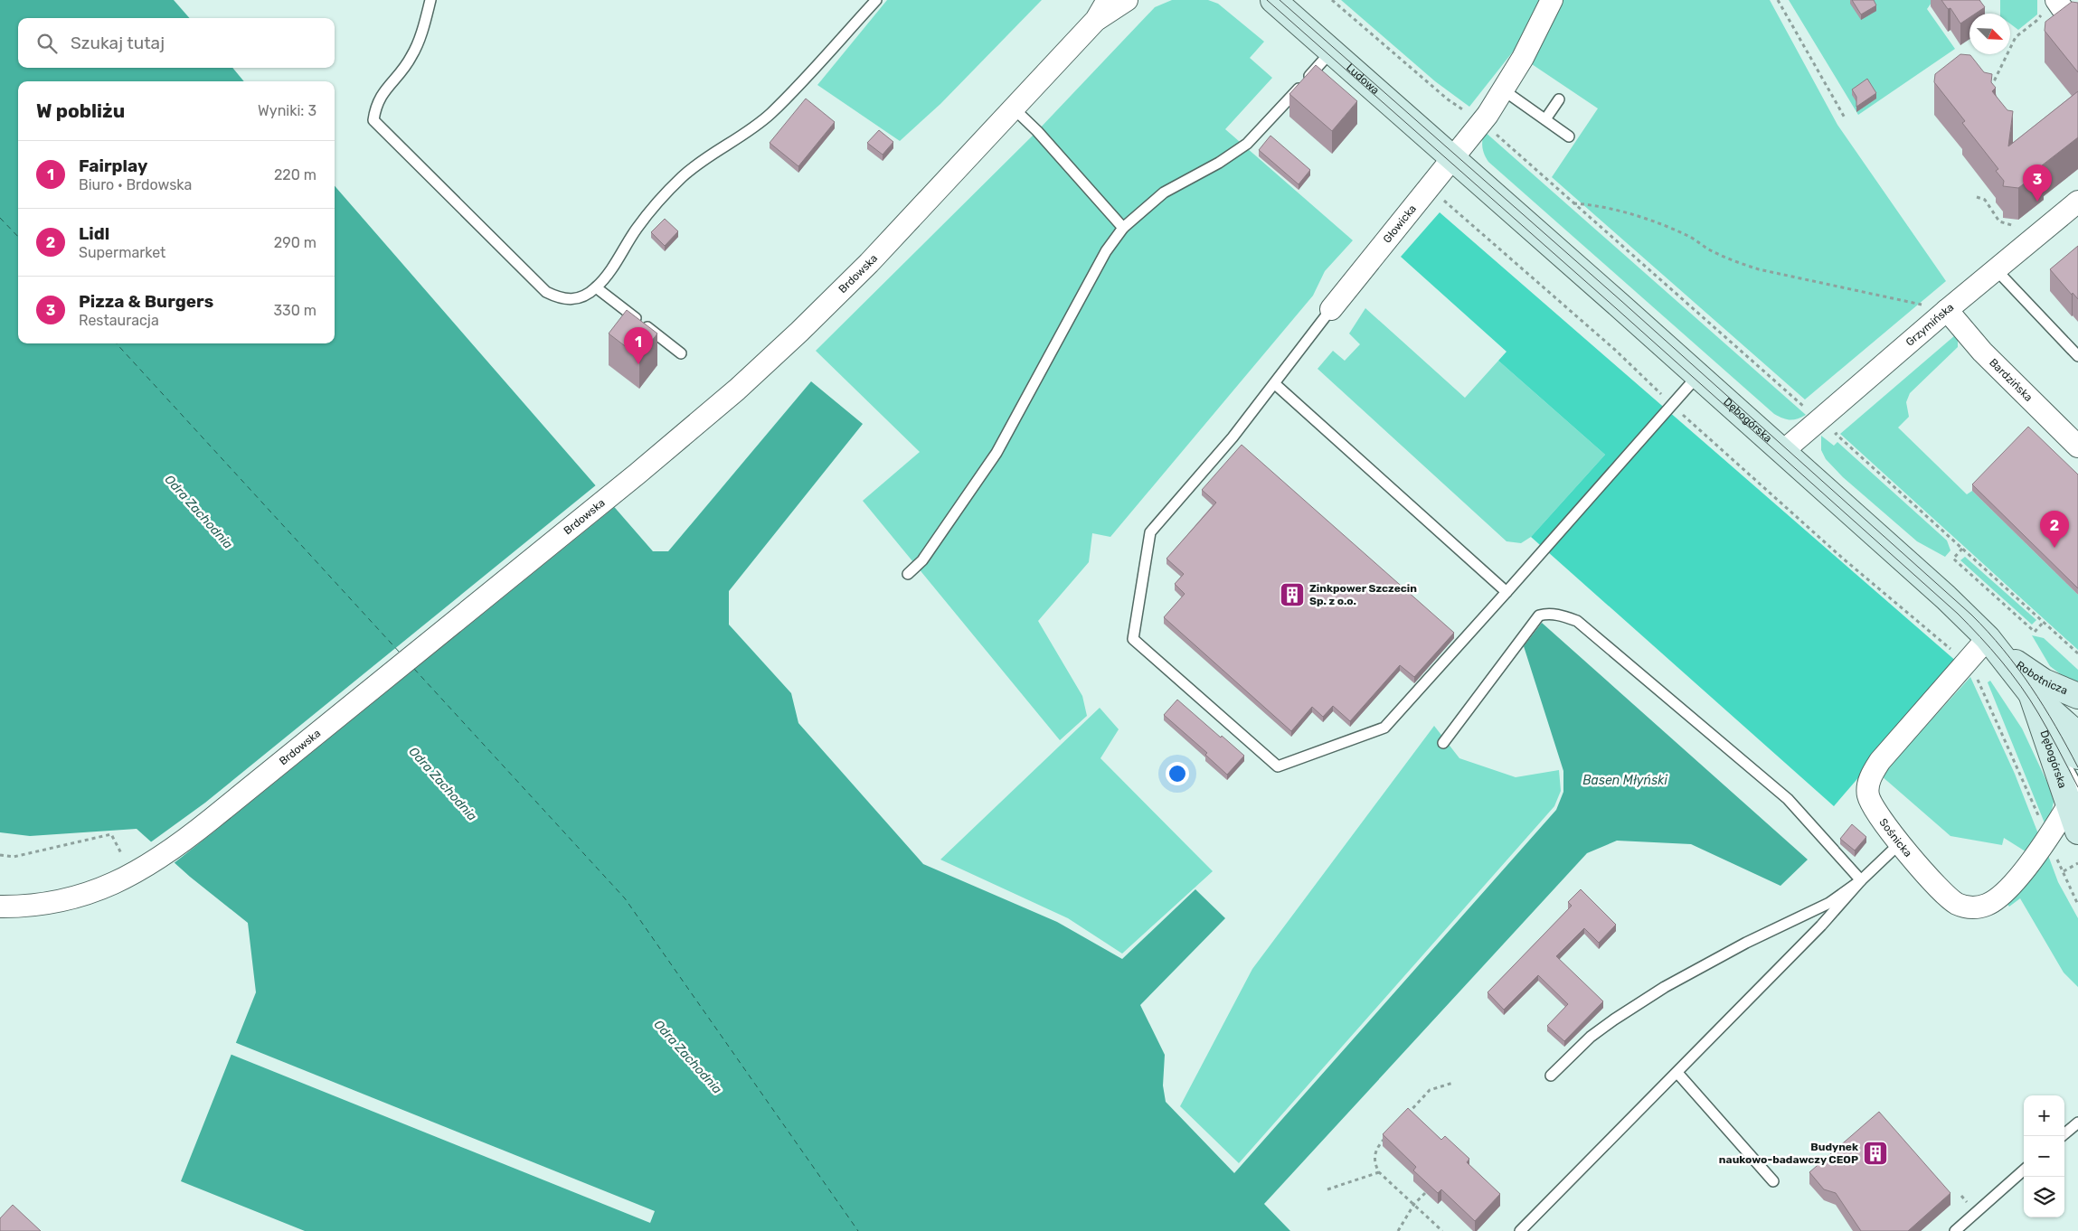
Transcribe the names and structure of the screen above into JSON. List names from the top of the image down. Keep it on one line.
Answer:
{"streets":{"street":["Ludowa","Głowicka","Brdowska","Grzymińska","Bardzińska","Dębogórska","Robotnicza","Sośnicka"]},"crossings":[["Ludowa","Głowicka"],["Ludowa","Dębogórska"],["Głowicka","Dębogórska"],["Grzymińska","Bardzińska"],["Grzymińska","Dębogórska"],["Dębogórska","Robotnicza"],["Dębogórska","Sośnicka"],["Robotnicza","Sośnicka"]],"water":["Odra Zachodnia","Basen Młyński"],"places":{"building":["Zinkpower Szczecin Sp. z o.o.","Budynek naukowo-badawczy CEOP"]},"north":"bottom right","page":{"search":"Szukaj tutaj","heading":["W pobliżu","Wyniki: 3"],"list":[{"mark":"1","name":"Fairplay","note":"Biuro · Brdowska","value":"220 m"},{"mark":"2","name":"Lidl","note":"Supermarket","value":"290 m"},{"mark":"3","name":"Pizza & Burgers","note":"Restauracja","value":"330 m"}],"pins":["3","1","2"],"map_buttons":["+","−"]}}
